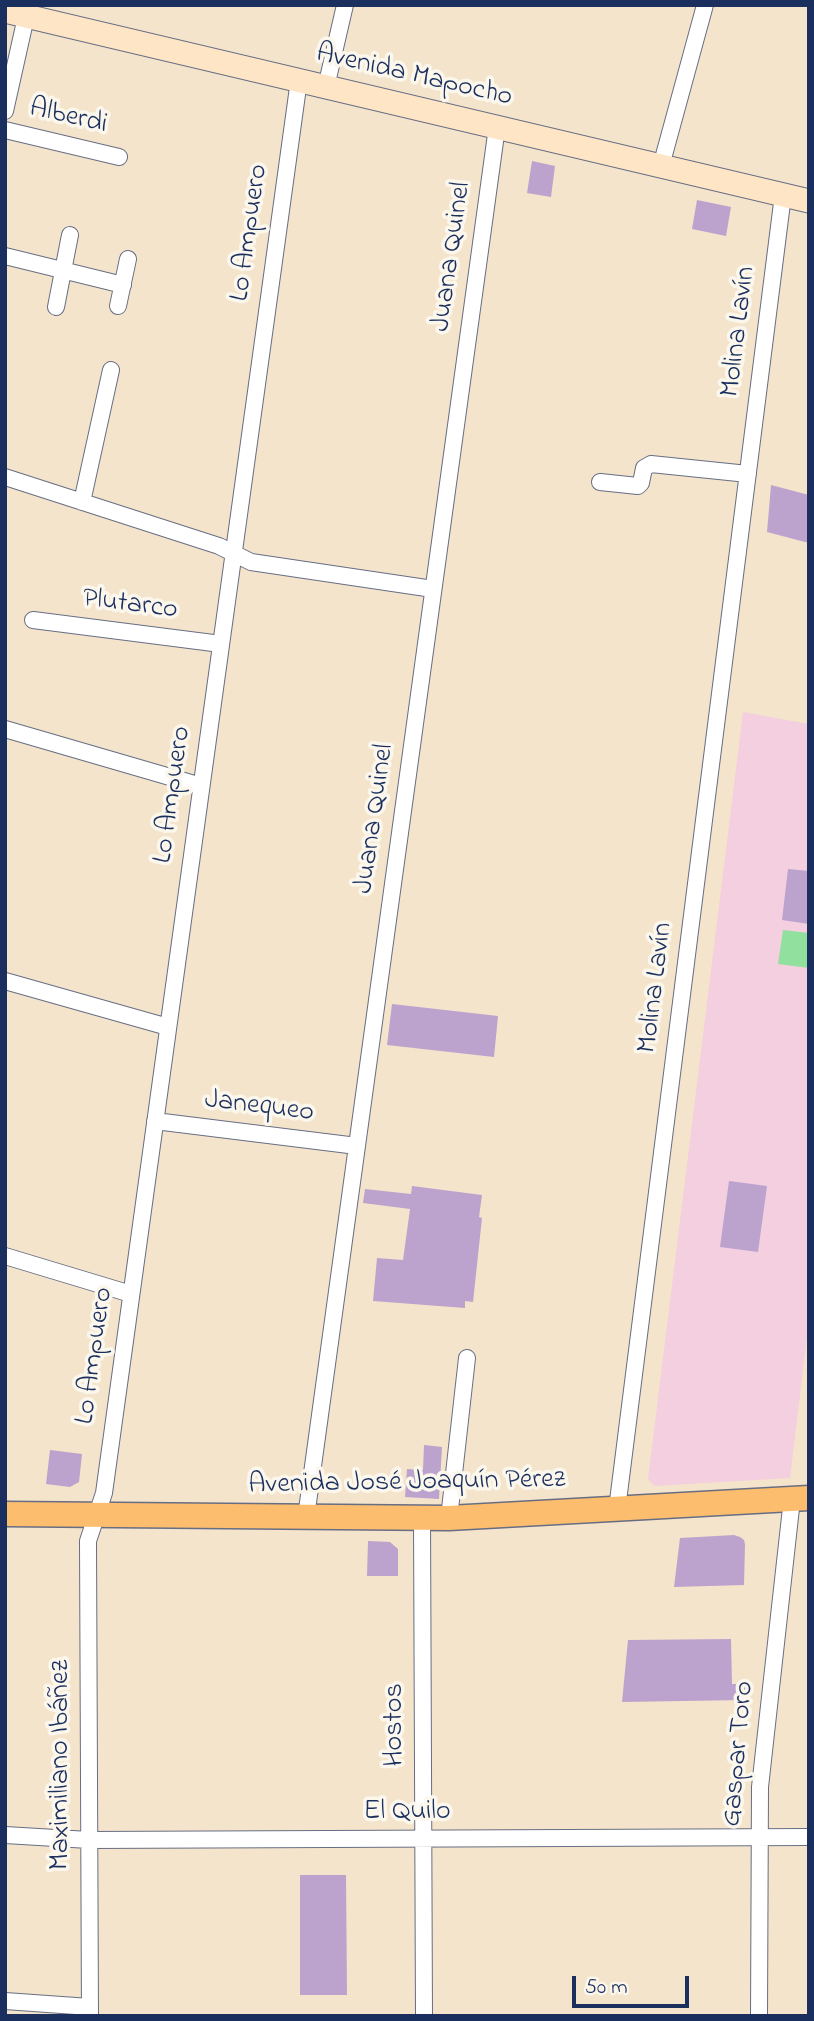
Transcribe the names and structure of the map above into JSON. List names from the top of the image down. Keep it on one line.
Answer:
{"streets":{"main road":["Avenida Mapocho","Avenida José Joaquín Pérez"],"street":["Alberdi","Lo Ampuero","Juana Quinel","Molina Lavín","Plutarco","Janequeo","Hostos","Gaspar Toro","Maximiliano Ibáñez","El Quilo"]},"crossings":[["Avenida Mapocho","Alberdi"],["Avenida Mapocho","Lo Ampuero"],["Avenida Mapocho","Juana Quinel"],["Avenida Mapocho","Molina Lavín"],["Lo Ampuero","Plutarco"],["Lo Ampuero","Janequeo"],["Lo Ampuero","Avenida José Joaquín Pérez"],["Lo Ampuero","Maximiliano Ibáñez"],["Juana Quinel","Janequeo"],["Juana Quinel","Avenida José Joaquín Pérez"],["Molina Lavín","Avenida José Joaquín Pérez"],["Avenida José Joaquín Pérez","Hostos"],["Avenida José Joaquín Pérez","Gaspar Toro"],["Avenida José Joaquín Pérez","Maximiliano Ibáñez"],["Hostos","El Quilo"],["Gaspar Toro","El Quilo"],["Maximiliano Ibáñez","El Quilo"]],"scale_bar":"50 m"}
